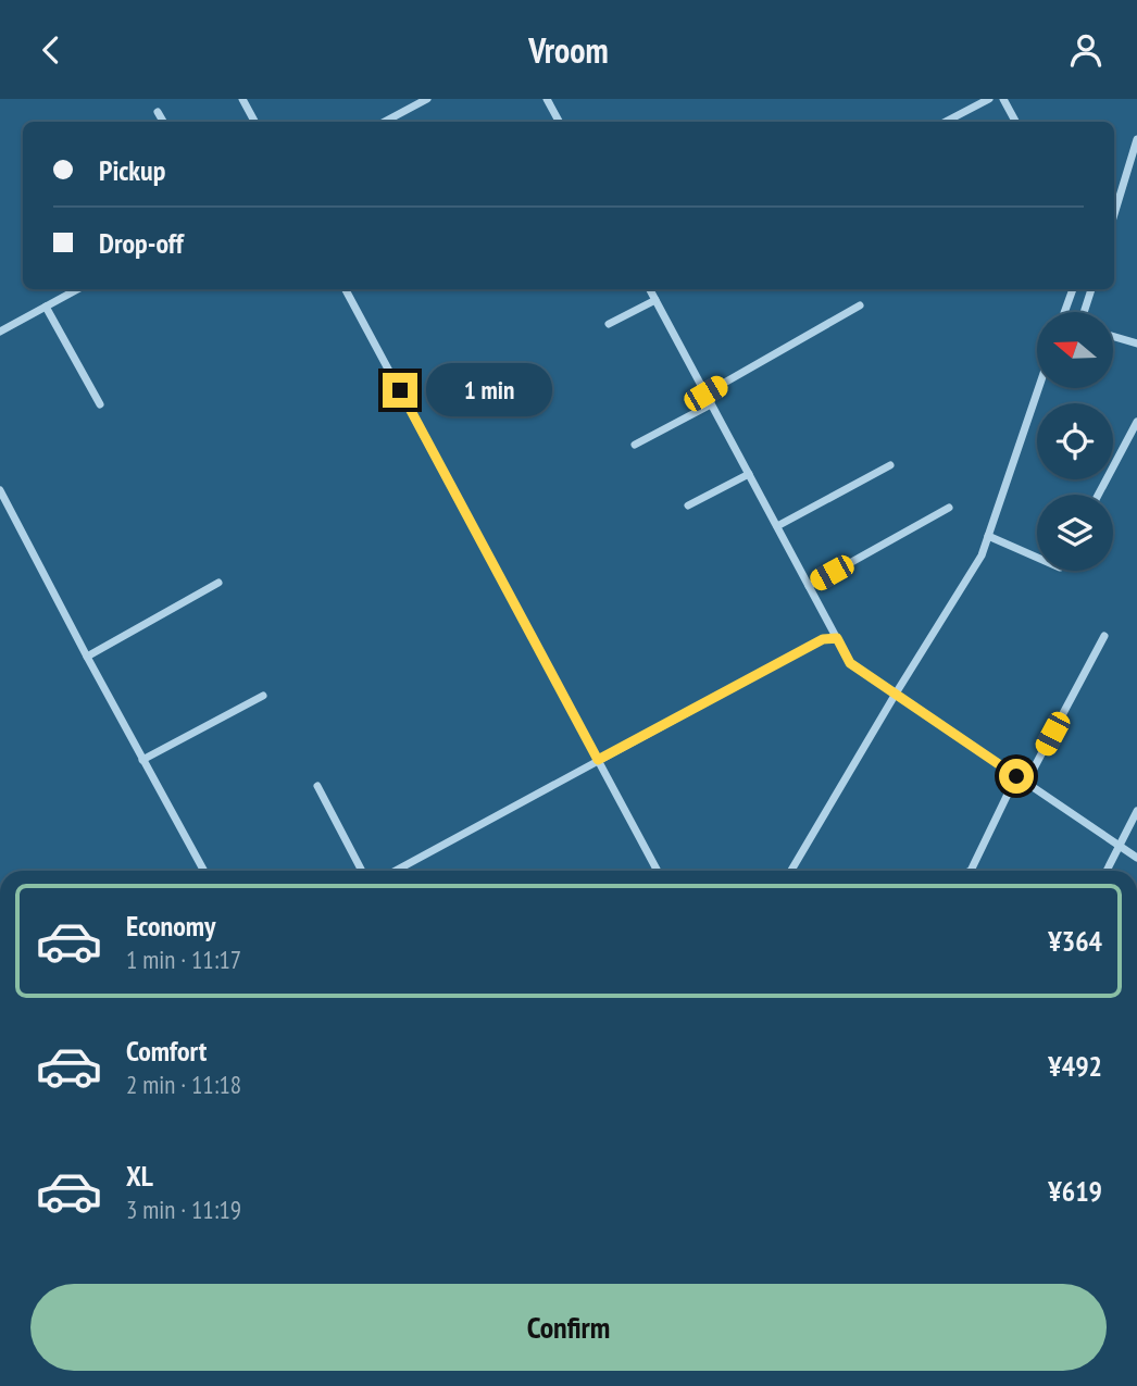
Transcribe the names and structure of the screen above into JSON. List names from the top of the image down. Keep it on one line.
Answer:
{"north":"left","page":{"header":"Vroom","banner":["Pickup","Drop-off"],"bubble":"1 min","list":[{"name":"Economy","note":"1 min · 11:17","value":"¥364"},{"name":"Comfort","note":"2 min · 11:18","value":"¥492"},{"name":"XL","note":"3 min · 11:19","value":"¥619"}],"buttons":"Confirm"}}
